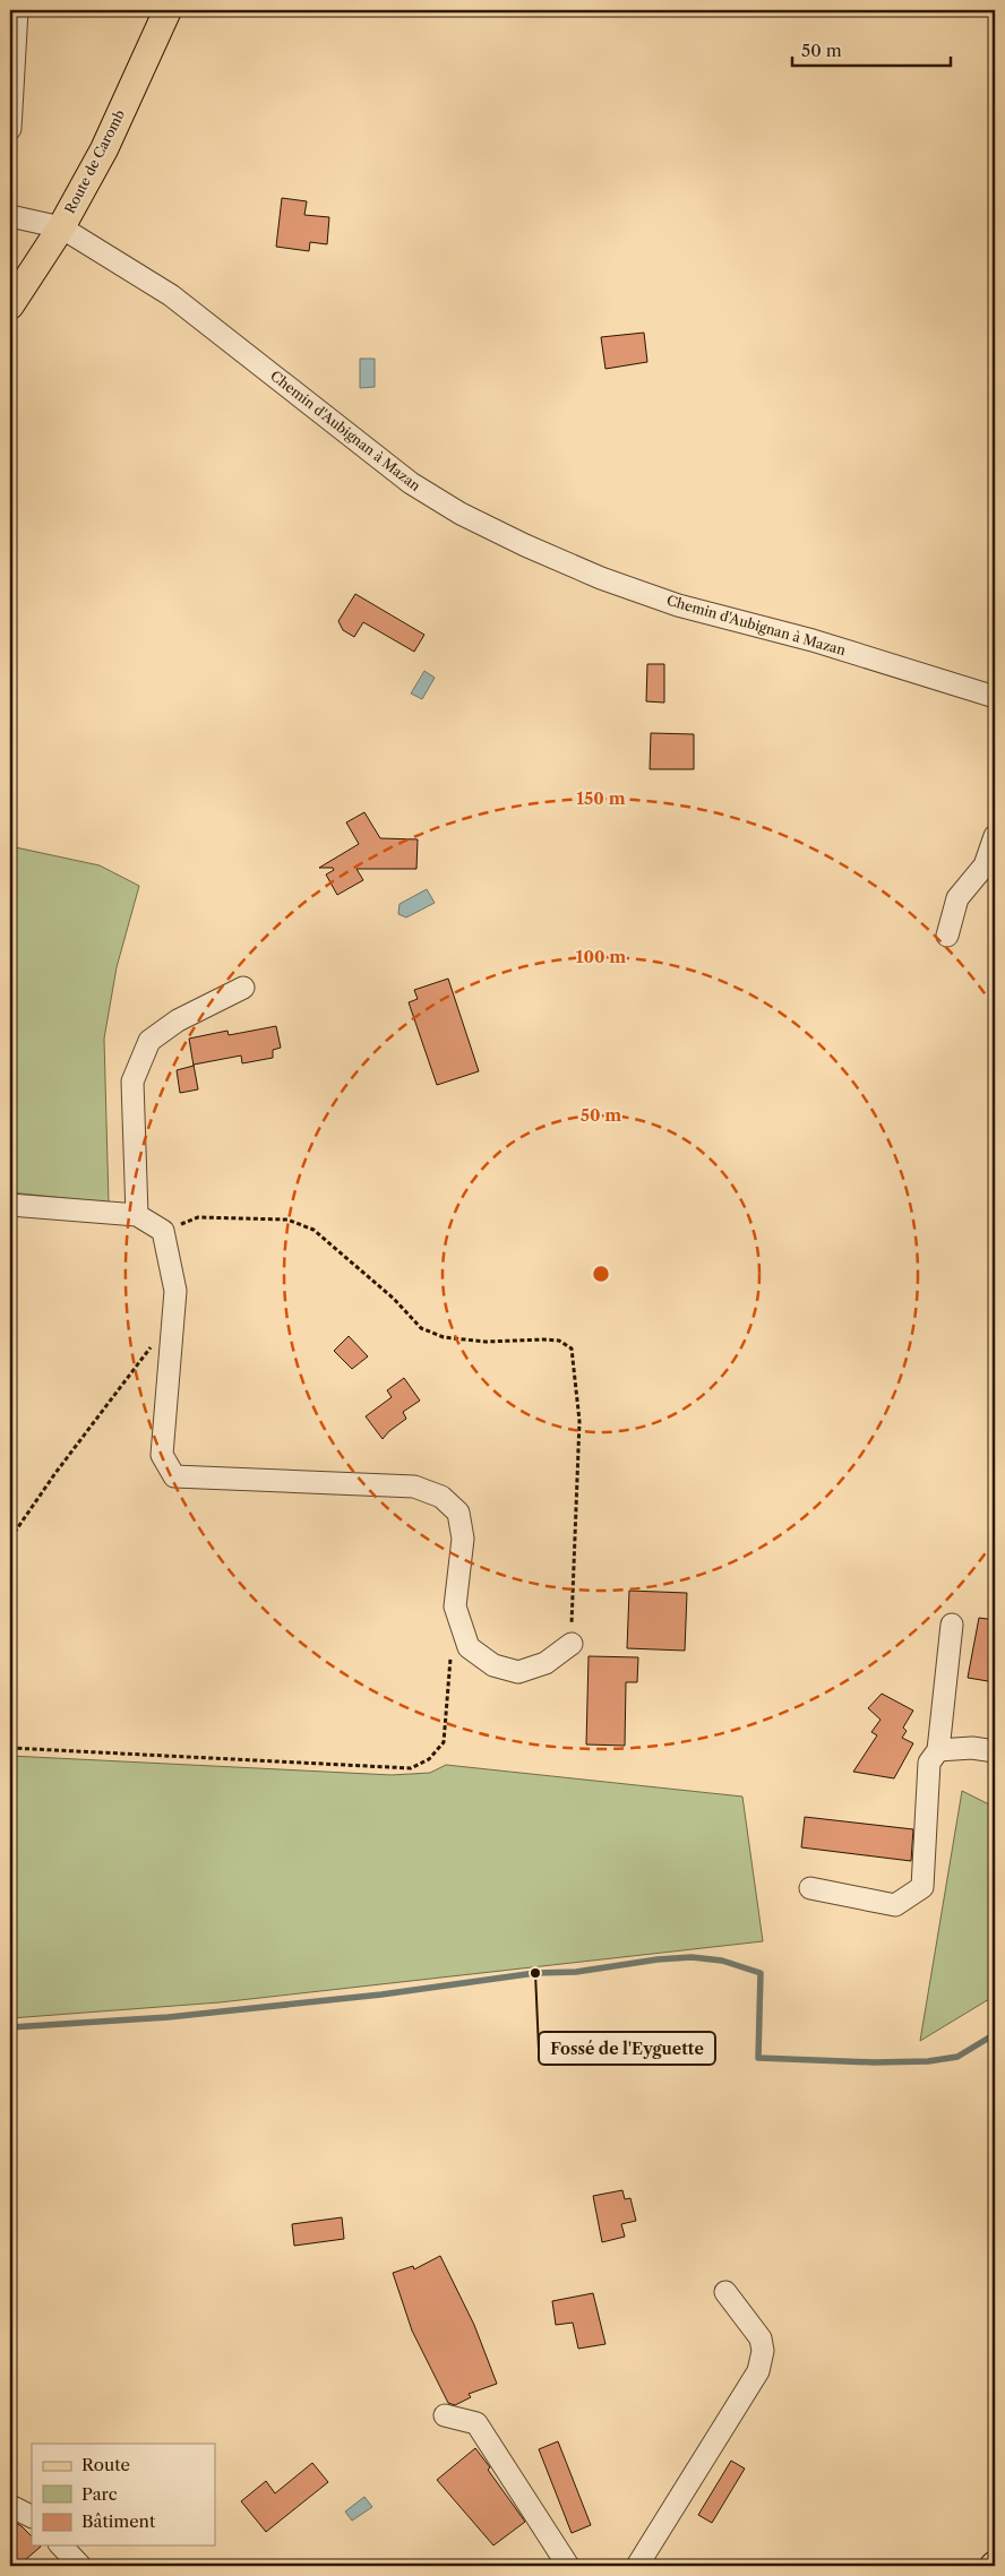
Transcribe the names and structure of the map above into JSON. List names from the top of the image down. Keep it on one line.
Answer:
{"streets":{"main road":["Route de Caromb"],"street":["Chemin d'Aubignan à Mazan"]},"crossings":[["Route de Caromb","Chemin d'Aubignan à Mazan"]],"places":["Fossé de l'Eyguette"],"legend":["Route","Parc","Bâtiment"],"scale_bar":"50 m","rings":["150 m","100 m","50 m"]}
